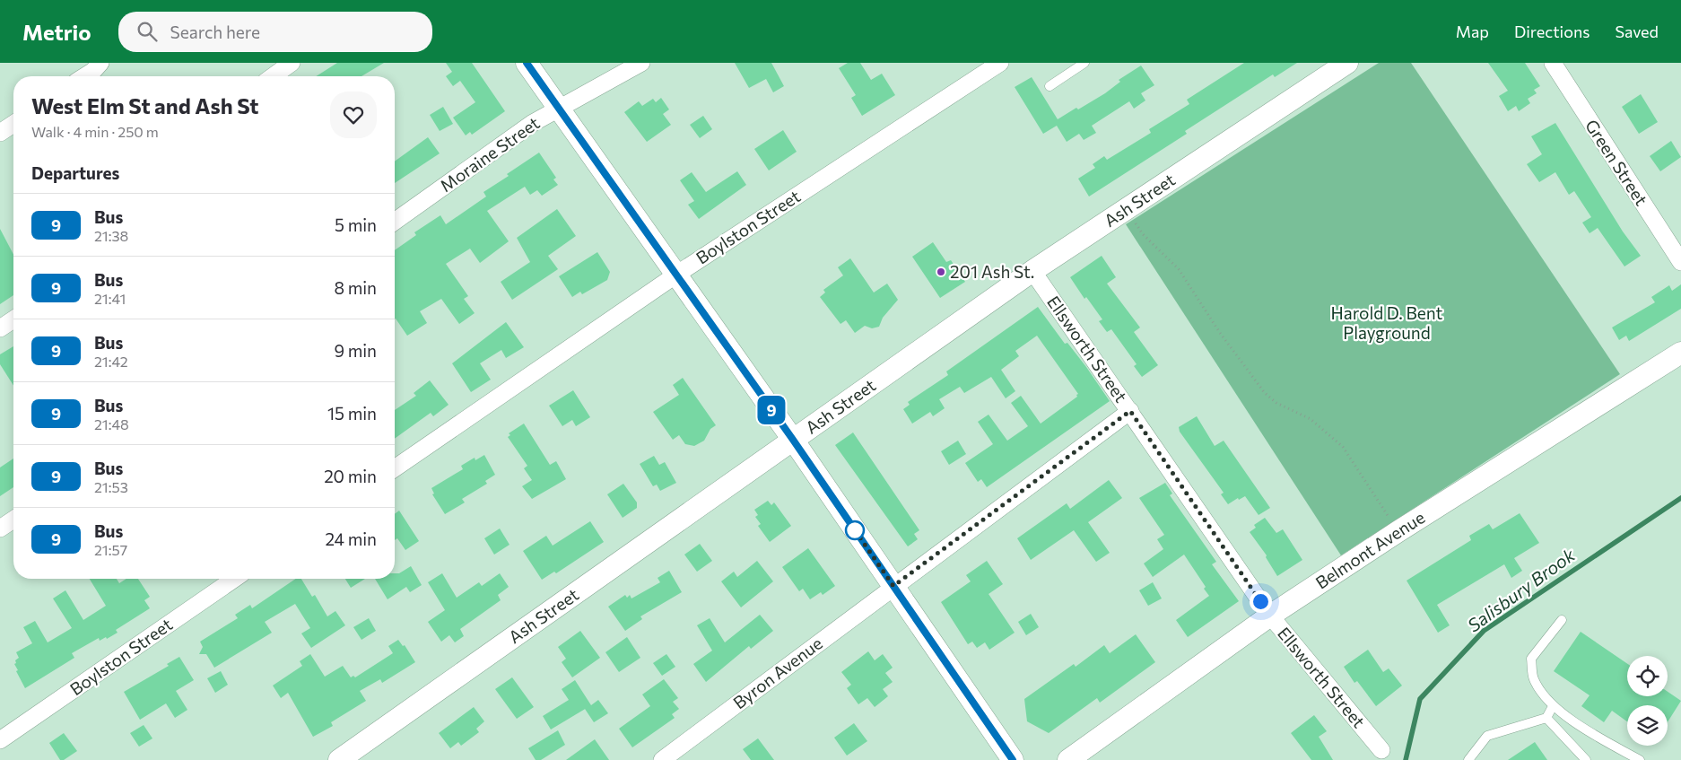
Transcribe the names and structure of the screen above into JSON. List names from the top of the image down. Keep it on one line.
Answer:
{"streets":{"street":["Moraine Street","Green Street","Ash Street","Boylston Street","Ellsworth Street","Belmont Avenue","Byron Avenue"]},"crossings":[["Ash Street","Ellsworth Street"],["Ellsworth Street","Belmont Avenue"],["Ellsworth Street","Byron Avenue"]],"water":["Salisbury Brook"],"parks":["Harold D. Bent Playground"],"places":["201 Ash St."],"lines":["bus line 9"],"page":{"header":"Metrio","search":"Search here","nav":["Map","Directions","Saved"],"on_map":"9","heading":[["West Elm St and Ash St","Walk · 4 min · 250 m"],"Departures"],"list":[{"mark":"9","name":"Bus","note":"21:38","value":"5 min"},{"mark":"9","name":"Bus","note":"21:41","value":"8 min"},{"mark":"9","name":"Bus","note":"21:42","value":"9 min"},{"mark":"9","name":"Bus","note":"21:48","value":"15 min"},{"mark":"9","name":"Bus","note":"21:53","value":"20 min"},{"mark":"9","name":"Bus","note":"21:57","value":"24 min"}]}}
